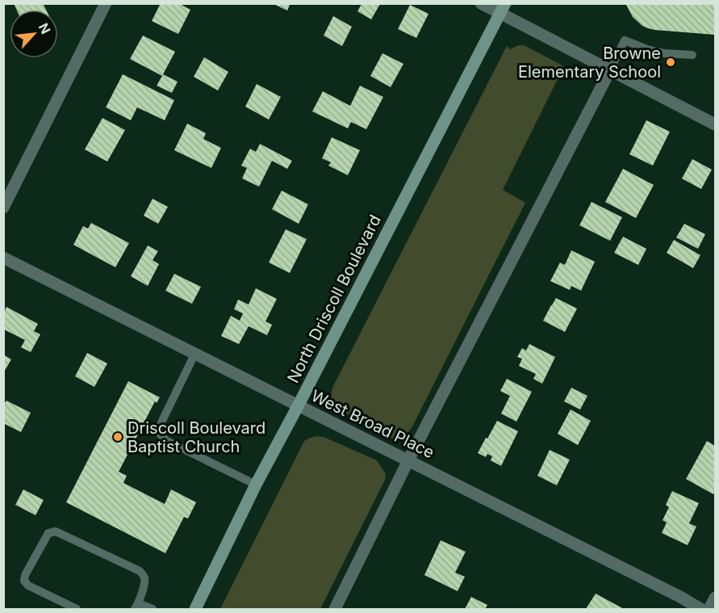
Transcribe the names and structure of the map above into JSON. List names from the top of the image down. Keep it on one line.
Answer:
{"streets":{"main road":["North Driscoll Boulevard"],"street":["West Broad Place"]},"crossings":[["North Driscoll Boulevard","West Broad Place"]],"places":["Browne Elementary School","Driscoll Boulevard Baptist Church"],"north":"top right"}
